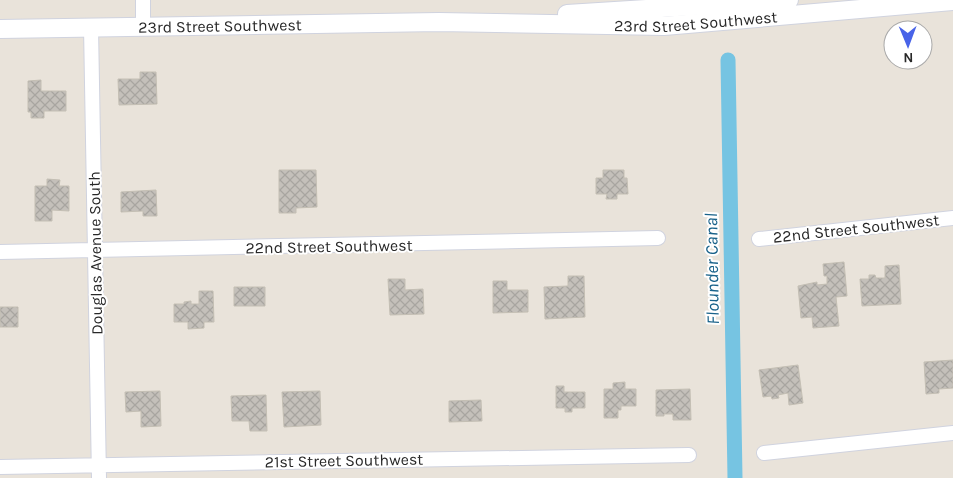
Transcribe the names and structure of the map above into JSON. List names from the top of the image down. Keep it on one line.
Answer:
{"streets":{"street":["23rd Street Southwest","22nd Street Southwest","Douglas Avenue South","21st Street Southwest"]},"crossings":[["23rd Street Southwest","Douglas Avenue South"],["22nd Street Southwest","Douglas Avenue South"],["Douglas Avenue South","21st Street Southwest"]],"water":["Flounder Canal"],"north":"bottom"}
